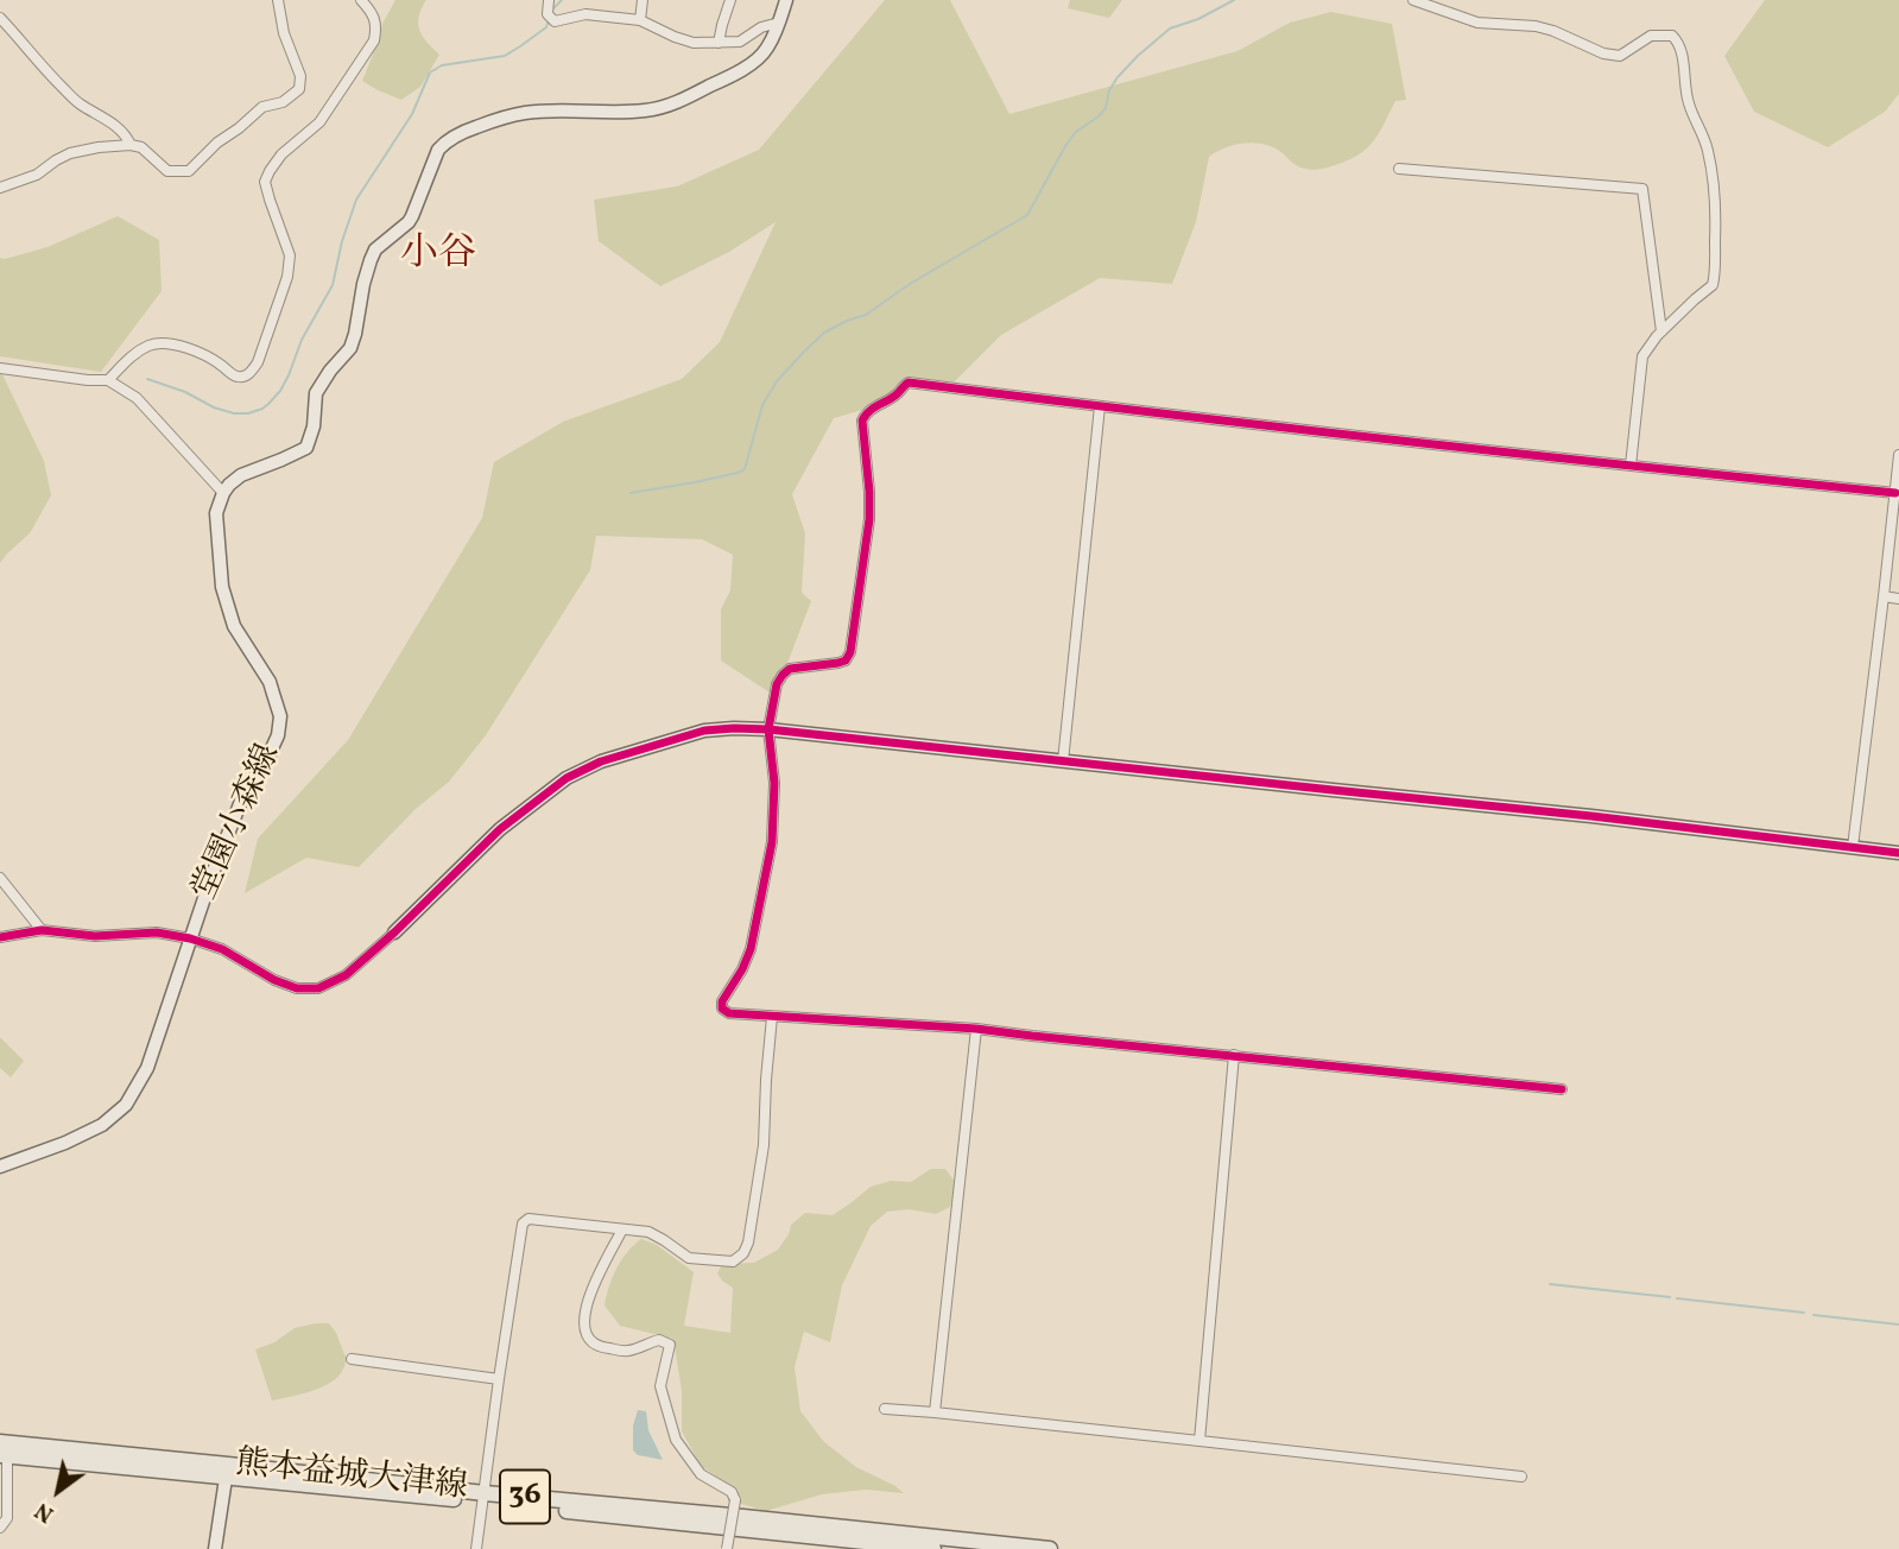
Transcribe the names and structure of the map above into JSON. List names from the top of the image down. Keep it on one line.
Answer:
{"streets":{"main road":["熊本益城大津線","36"],"street":["堂園小森線"]},"districts":["小谷"],"north":"bottom left"}
